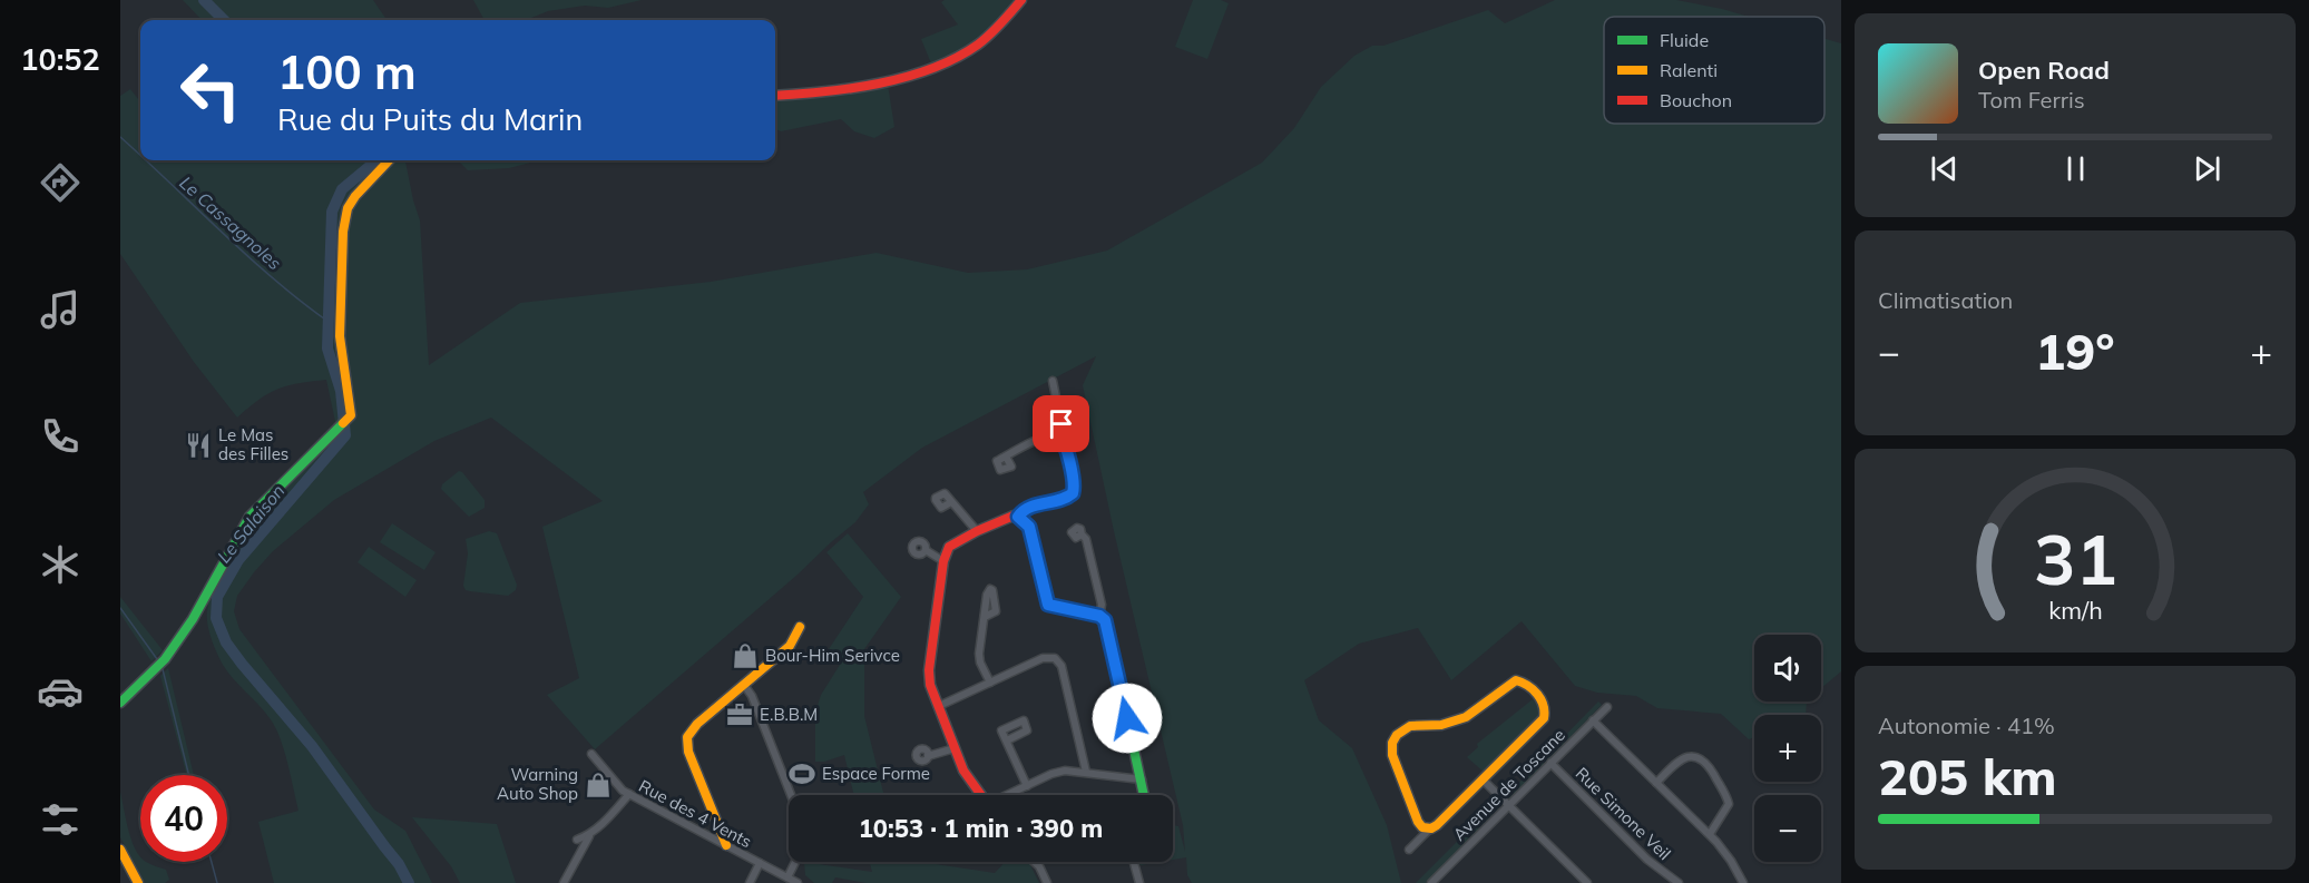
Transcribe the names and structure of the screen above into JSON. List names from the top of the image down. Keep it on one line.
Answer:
{"streets":{"street":["Avenue de Toscane","Rue des 4 Vents","Rue Simone Veil"]},"crossings":[["Avenue de Toscane","Rue Simone Veil"]],"water":["Le Cassagnoles","Le Salaison"],"places":{"restaurant":["Le Mas des Filles"],"shop":["Bour-Him Serivce","Warning Auto Shop"],"office":["E.B.B.M"],"sports":["Espace Forme"]},"legend":["Fluide","Ralenti","Bouchon"],"page":{"tabs":"10:52","turn":["100 m","Rue du Puits du Marin"],"song":["Open Road","Tom Ferris"],"tile":["Climatisation",["Autonomie · 41%","205 km"]],"heat":["−","19°","+"],"map_buttons":["+","−"],"limit":"40","trip":"10:53 · 1 min · 390 m","gauge":["31","km/h"]}}
